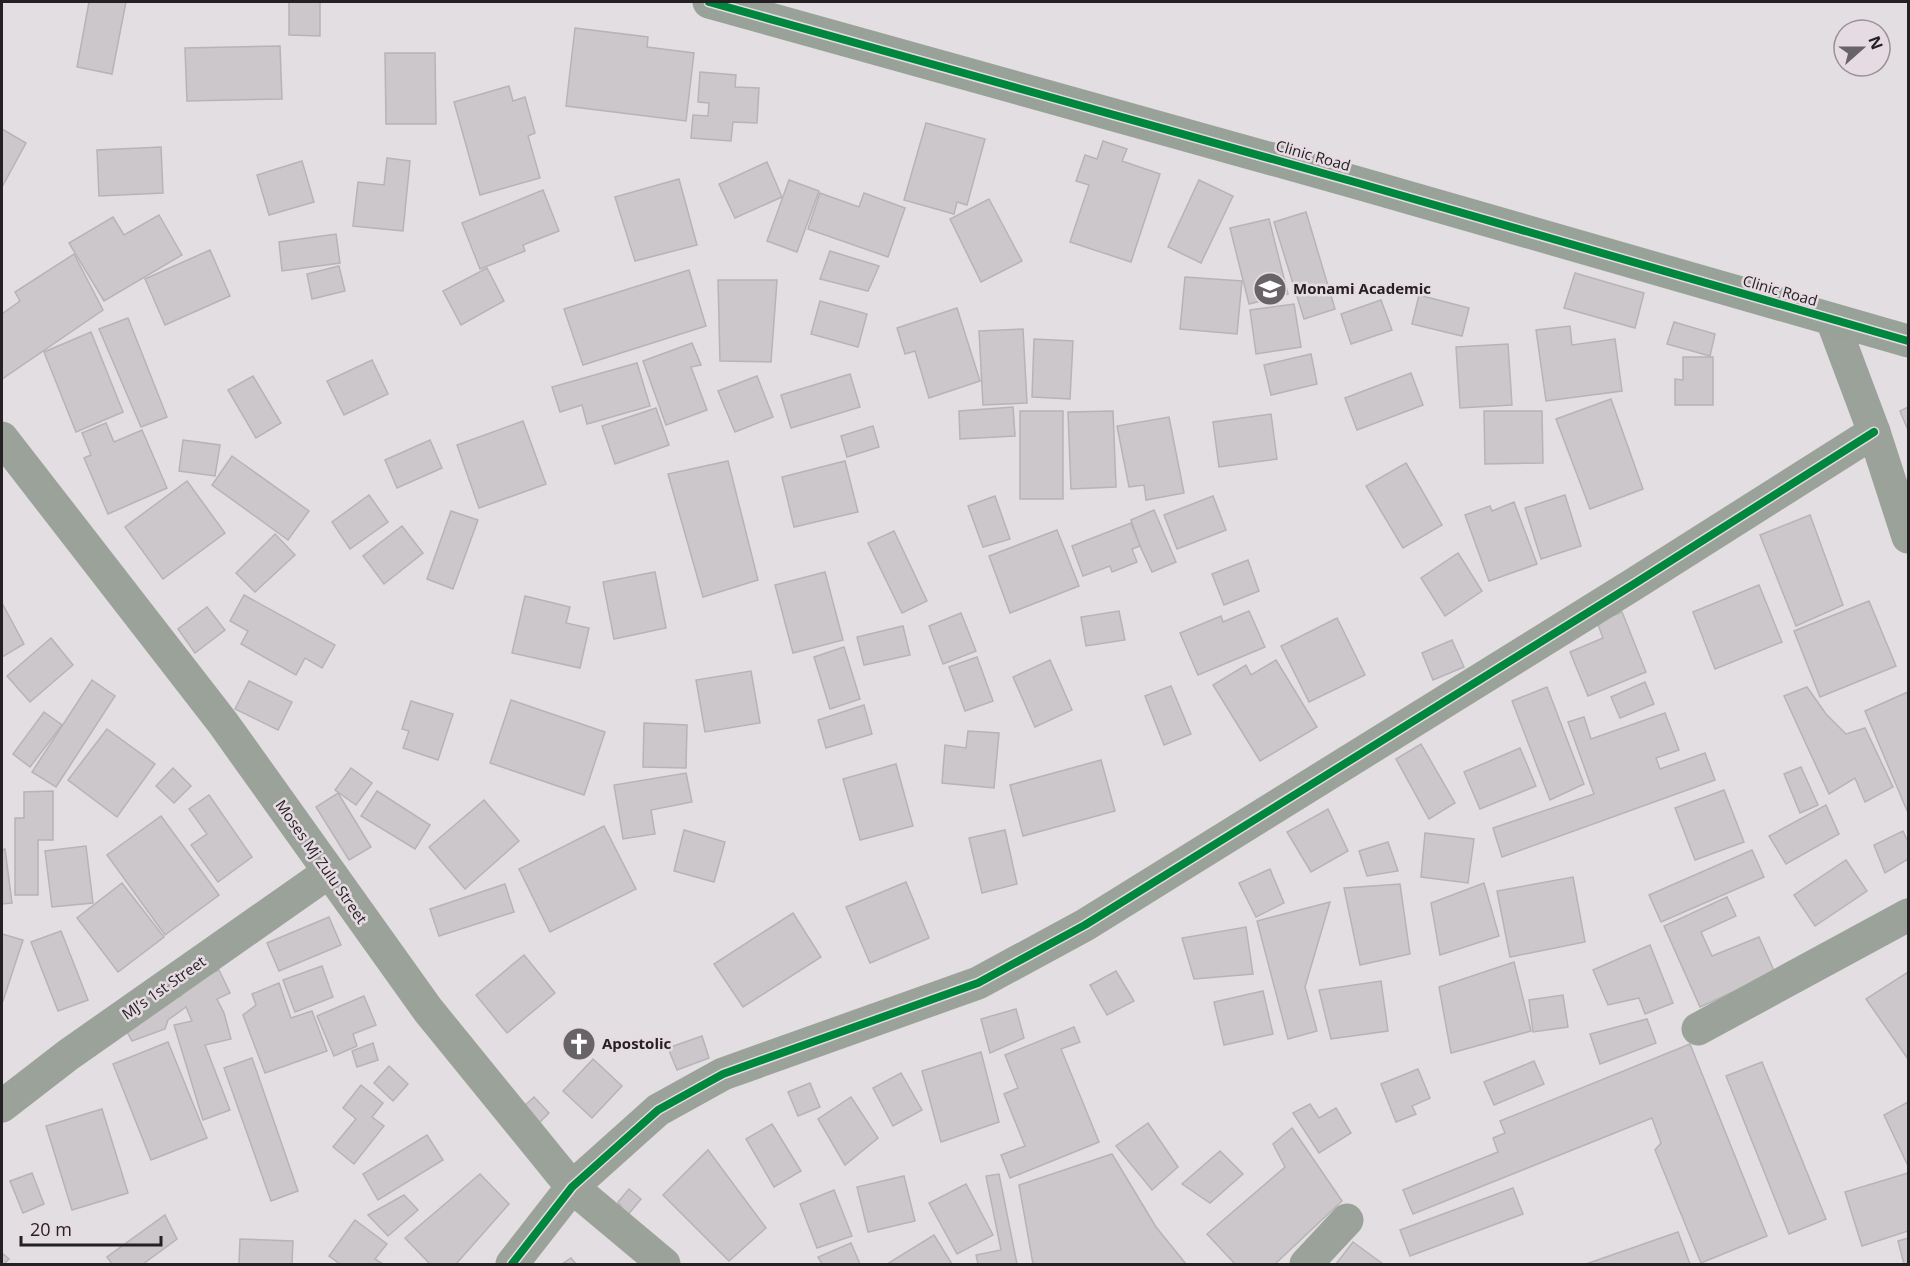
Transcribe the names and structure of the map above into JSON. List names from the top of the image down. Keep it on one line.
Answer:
{"streets":{"street":["Clinic Road","Moses Mj Zulu Street","MJ’s 1st Street"]},"crossings":[["Moses Mj Zulu Street","MJ’s 1st Street"]],"places":{"school or university":["Monami Academic"],"church":["Apostolic"]},"scale_bar":"20 m","north":"right"}
